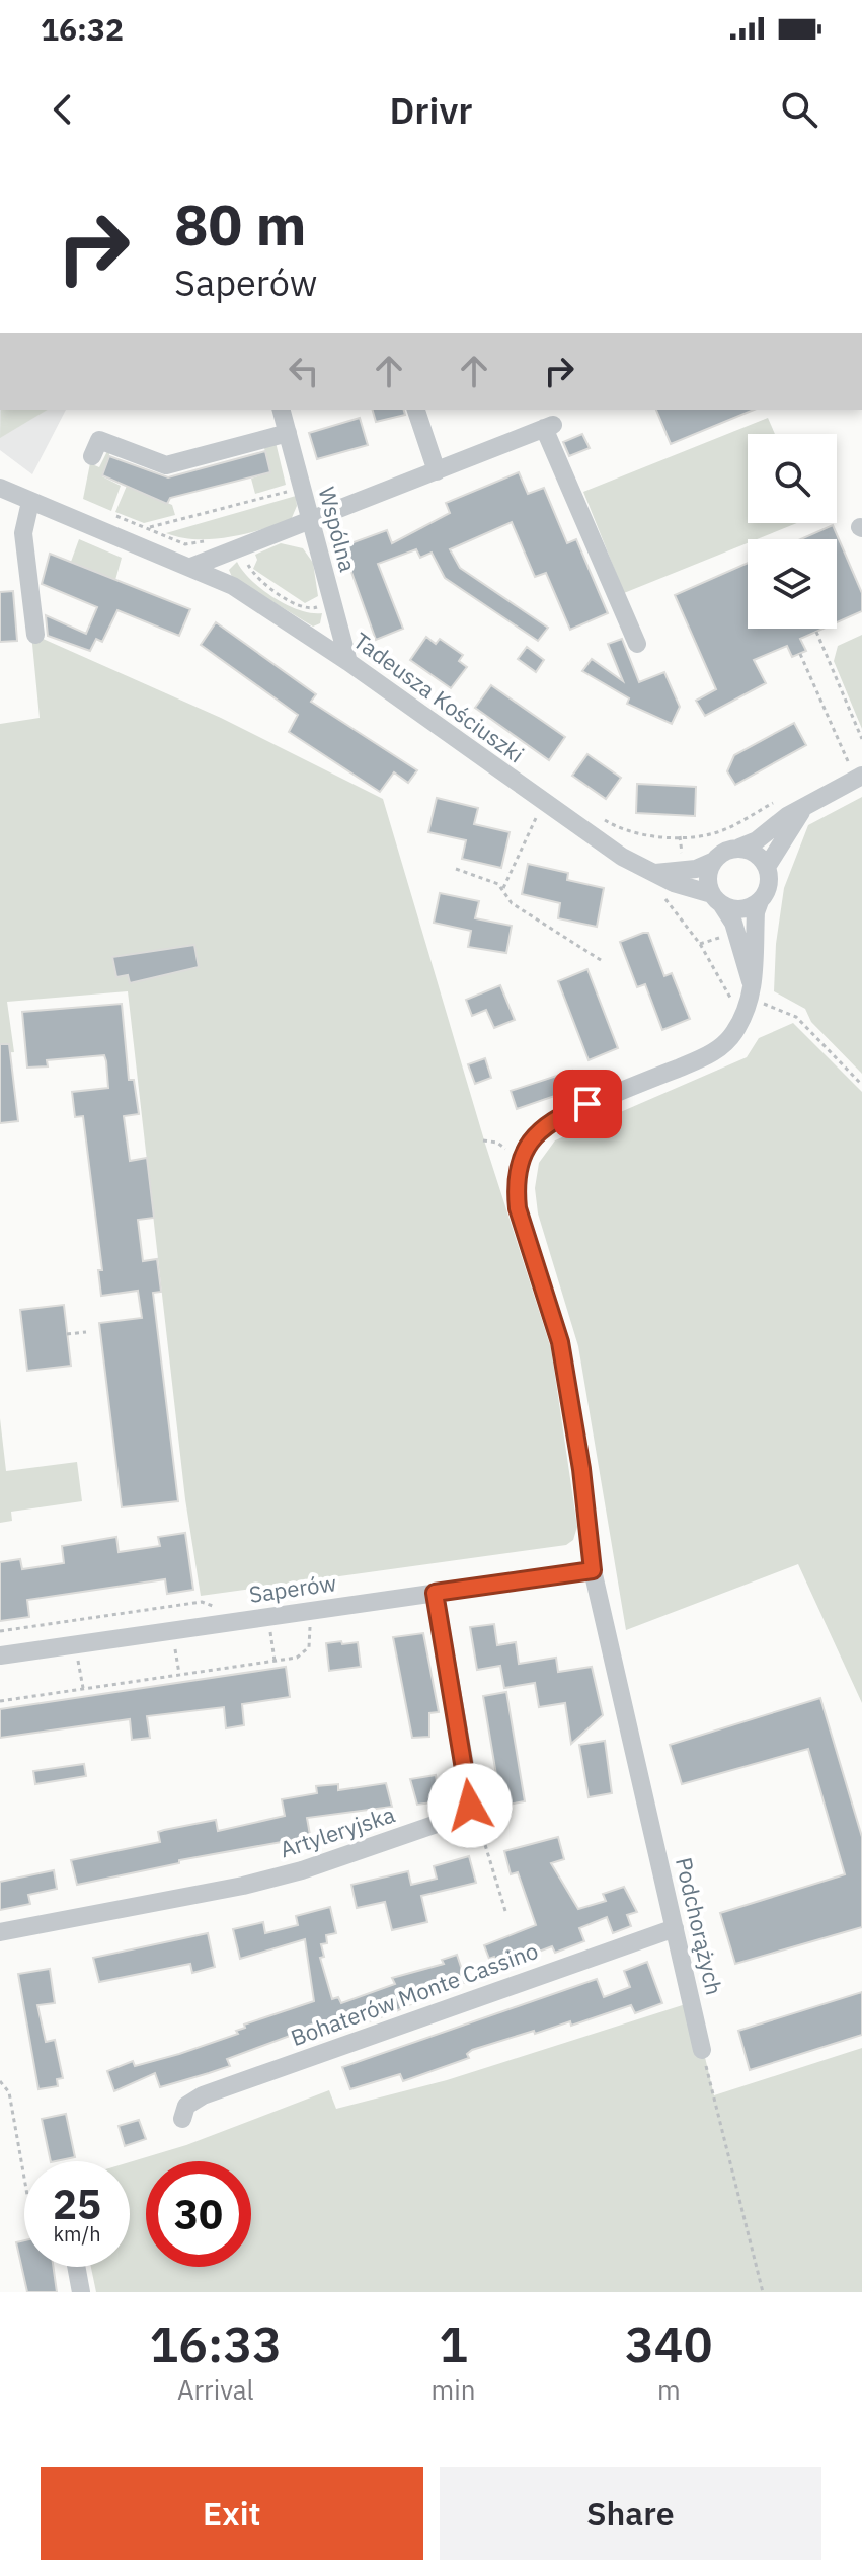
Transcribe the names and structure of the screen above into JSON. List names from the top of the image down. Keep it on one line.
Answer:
{"streets":{"street":["Wspólna","Tadeusza Kościuszki","Saperów","Artyleryjska","Podchorążych","Bohaterów Monte Cassino"]},"crossings":[["Wspólna","Tadeusza Kościuszki"],["Saperów","Podchorążych"],["Podchorążych","Bohaterów Monte Cassino"]],"page":{"status":"16:32","header":"Drivr","turn":["80 m","Saperów"],"speed":"25 km/h","limit":"30","eta":["16:33","Arrival","1","min","340","m"],"buttons":["Exit","Share"]}}
